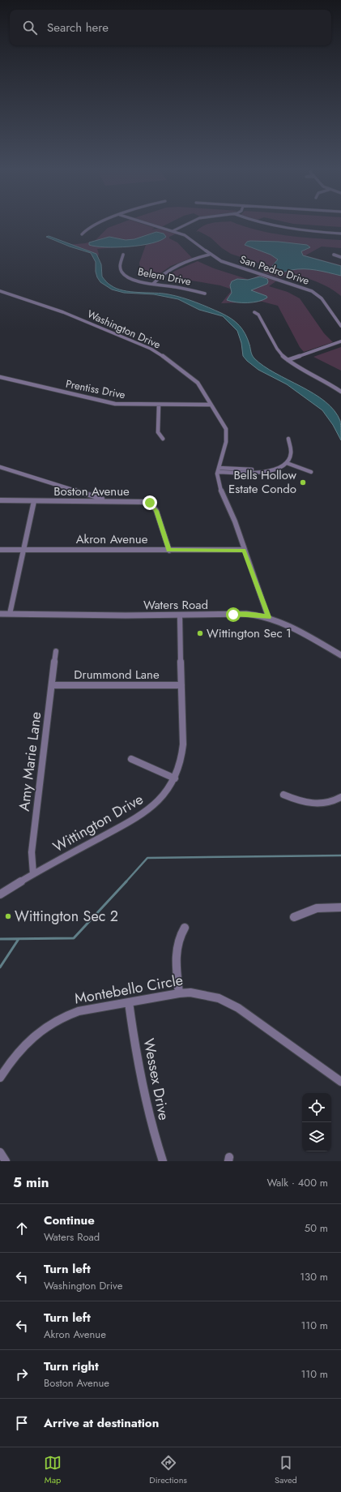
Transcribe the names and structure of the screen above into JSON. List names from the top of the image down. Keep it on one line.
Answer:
{"streets":{"street":["San Pedro Drive","Belem Drive","Washington Drive","Prentiss Drive","Boston Avenue","Akron Avenue","Waters Road","Drummond Lane","Amy Marie Lane","Wittington Drive","Montebello Circle","Wessex Drive"]},"crossings":[["Washington Drive","Prentiss Drive"],["Washington Drive","Akron Avenue"],["Washington Drive","Waters Road"],["Boston Avenue","Akron Avenue"],["Waters Road","Wittington Drive"],["Drummond Lane","Amy Marie Lane"],["Drummond Lane","Wittington Drive"],["Amy Marie Lane","Wittington Drive"],["Montebello Circle","Wessex Drive"]],"places":["Bells Hollow Estate Condo","Wittington Sec 1","Wittington Sec 2"],"page":{"search":"Search here","heading":["5 min","Walk · 400 m"],"list":[["Continue","Waters Road","50 m"],["Turn left","Washington Drive","130 m"],["Turn left","Akron Avenue","110 m"],["Turn right","Boston Avenue","110 m"],"Arrive at destination"],"nav":["Map","Directions","Saved"]}}
